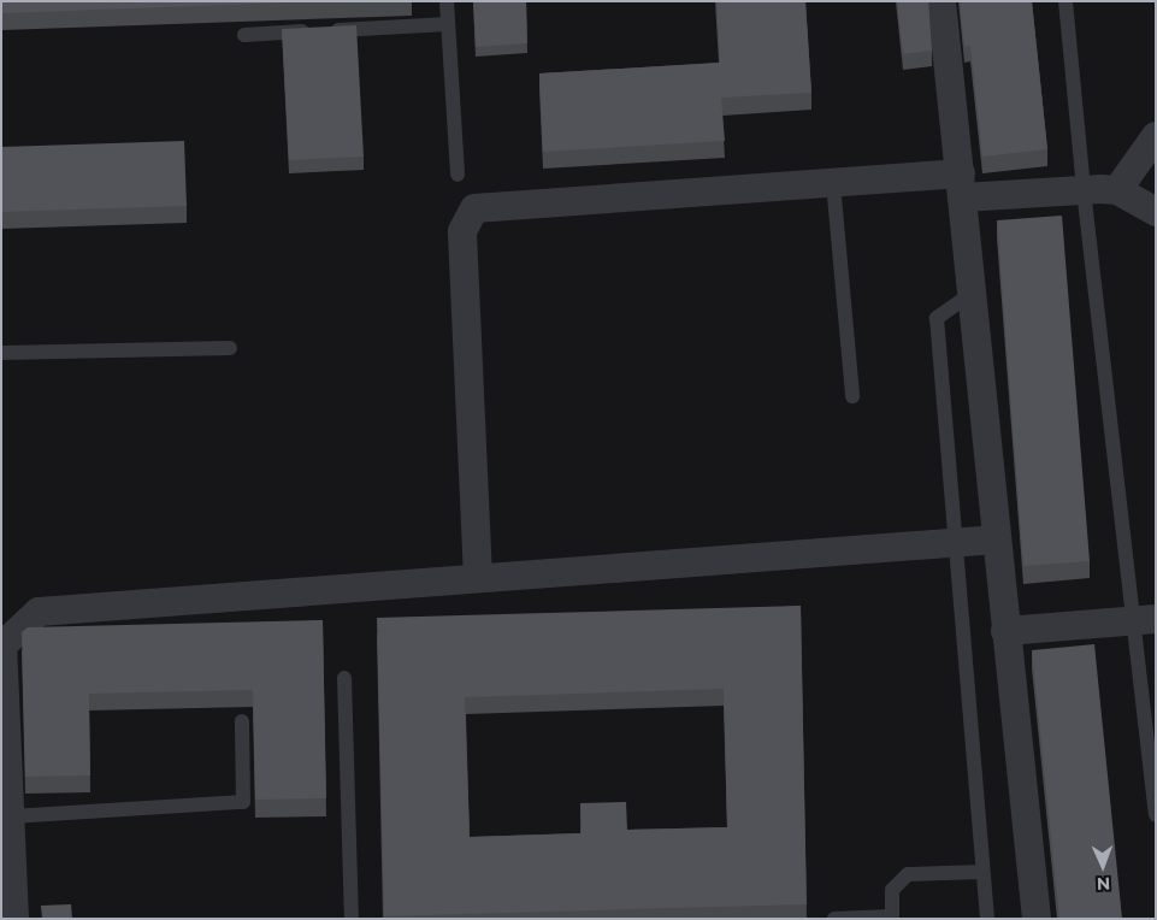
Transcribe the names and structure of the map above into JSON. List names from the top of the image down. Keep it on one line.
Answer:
{"north":"bottom"}
